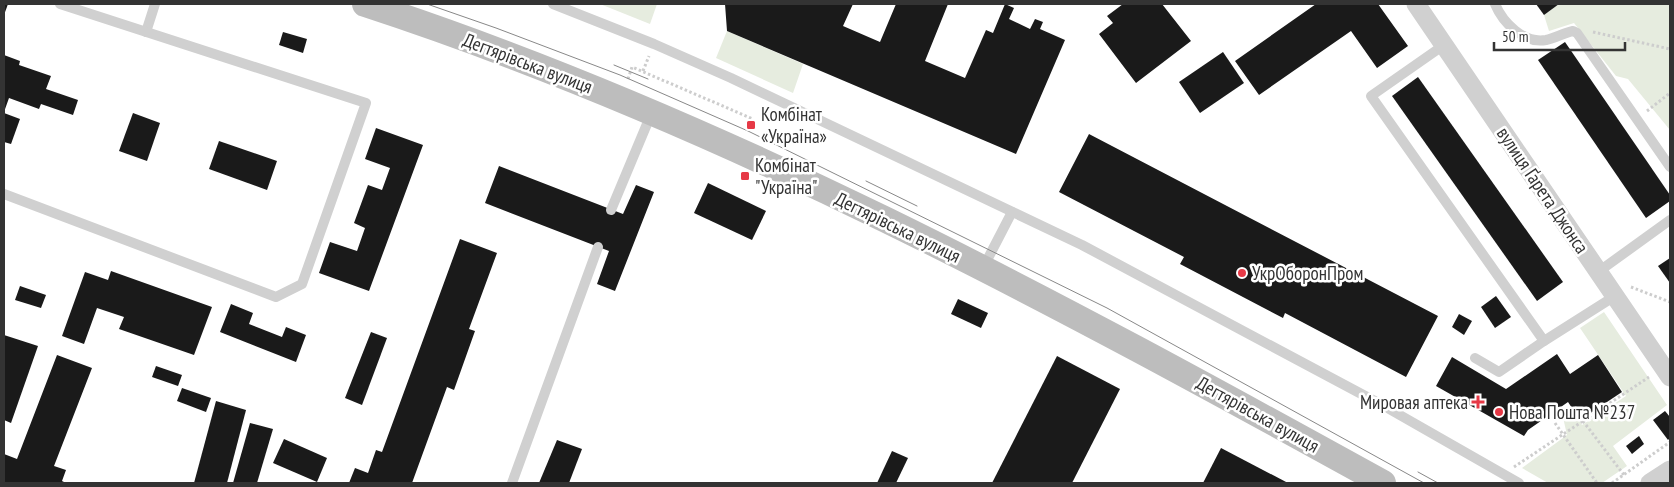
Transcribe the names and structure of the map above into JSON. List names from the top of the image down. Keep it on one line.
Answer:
{"streets":{"main road":["Дегтярівська вулиця"],"street":["вулиця Ґарета Джонса"]},"places":{"transit":["Комбінат «Україна»","Комбінат \"Україна\""],"other":["УкрОборонПром","Нова Пошта №237"],"health":["Мировая аптека"]},"scale_bar":"50 m"}
